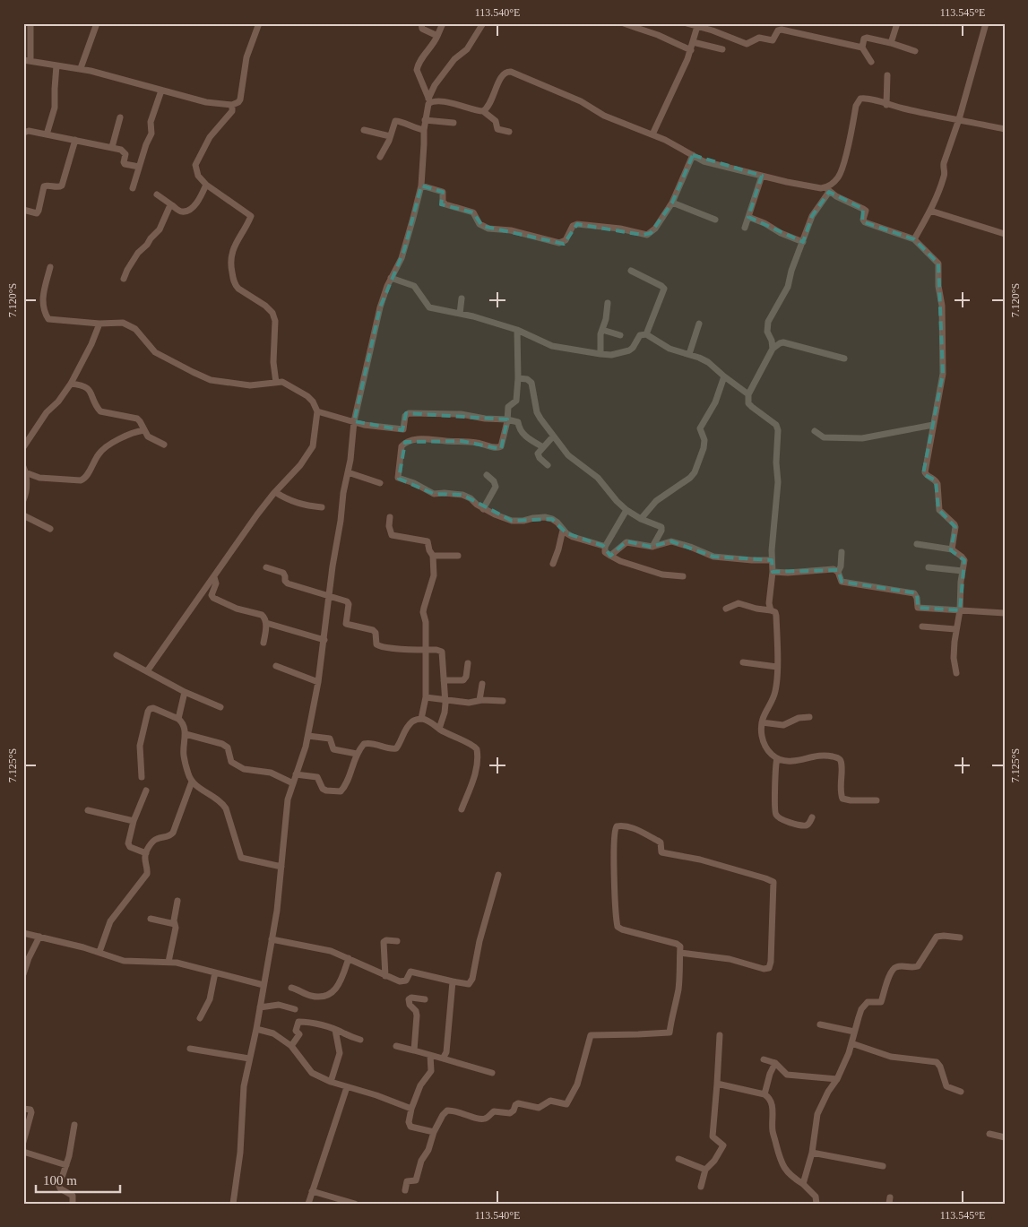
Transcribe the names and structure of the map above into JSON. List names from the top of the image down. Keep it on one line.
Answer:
{"scale_bar":"100 m","coordinates":["113.540°E","113.545°E","7.120°S","7.125°S"]}
